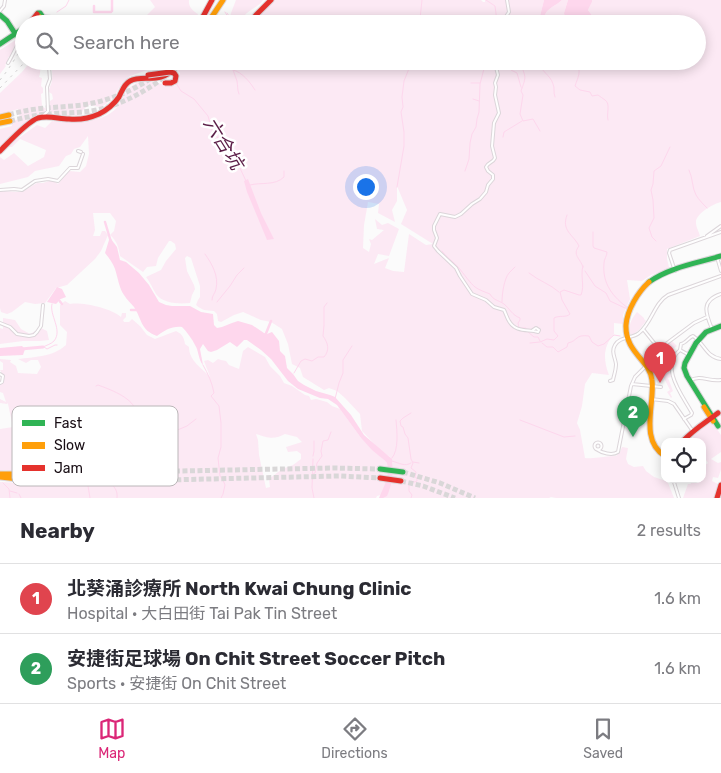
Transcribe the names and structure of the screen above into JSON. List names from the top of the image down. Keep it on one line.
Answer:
{"water":["六合坑"],"legend":["Fast","Slow","Jam"],"page":{"search":"Search here","pins":["1","2"],"heading":["Nearby","2 results"],"list":[{"mark":"1","name":"北葵涌診療所 North Kwai Chung Clinic","note":"Hospital · 大白田街 Tai Pak Tin Street","value":"1.6 km"},{"mark":"2","name":"安捷街足球場 On Chit Street Soccer Pitch","note":"Sports · 安捷街 On Chit Street","value":"1.6 km"}],"nav":["Map","Directions","Saved"]}}
